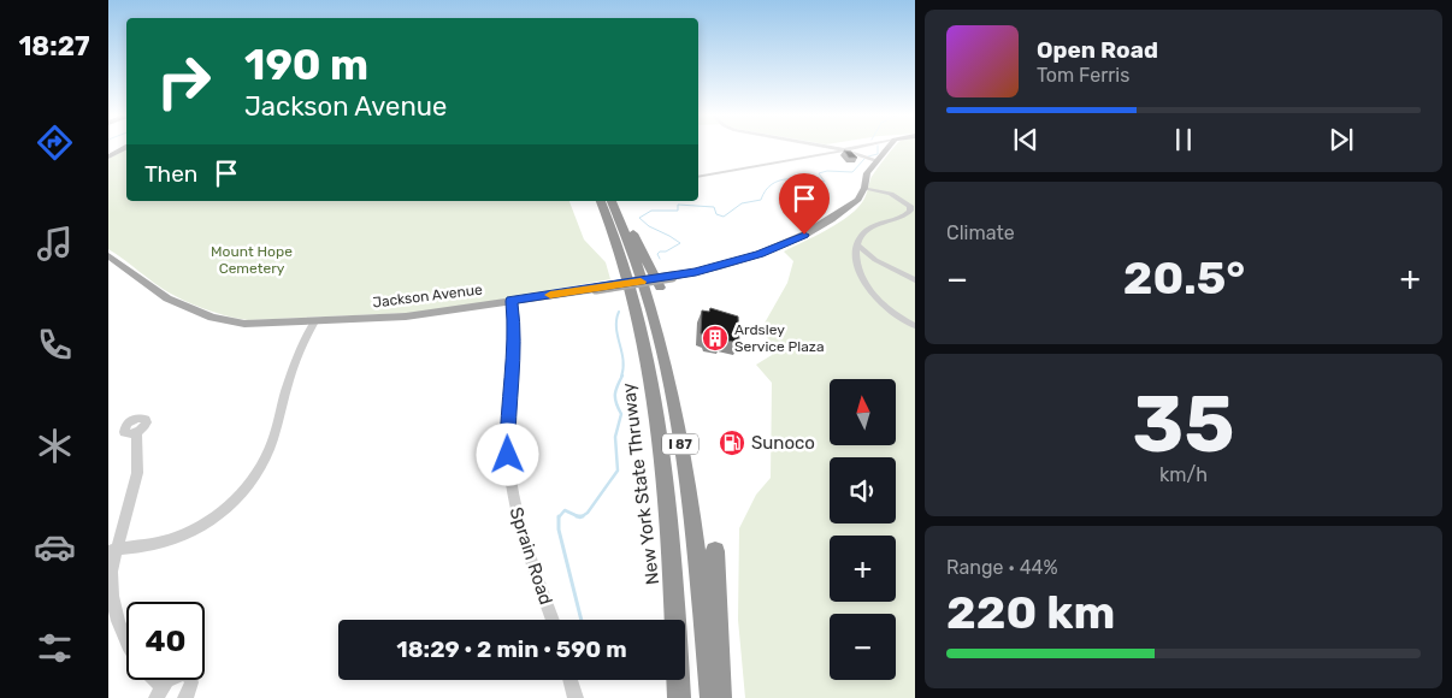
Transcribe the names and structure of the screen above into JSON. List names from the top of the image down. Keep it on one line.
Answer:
{"streets":{"highway":["I 87","New York State Thruway"],"main road":["Jackson Avenue"],"street":["Sprain Road"]},"crossings":[["Jackson Avenue","Sprain Road"]],"parks":["Mount Hope Cemetery"],"places":{"building":["Ardsley Service Plaza"],"fuel station":["Sunoco"]},"north":"top","page":{"tabs":"18:27","turn":["190 m","Jackson Avenue"],"song":["Open Road","Tom Ferris"],"then":"Then","tile":["Climate",["35","km/h"],["Range · 44%","220 km"]],"heat":["−","20.5°","+"],"map_buttons":["+","−"],"limit":"40","trip":"18:29 · 2 min · 590 m"}}
